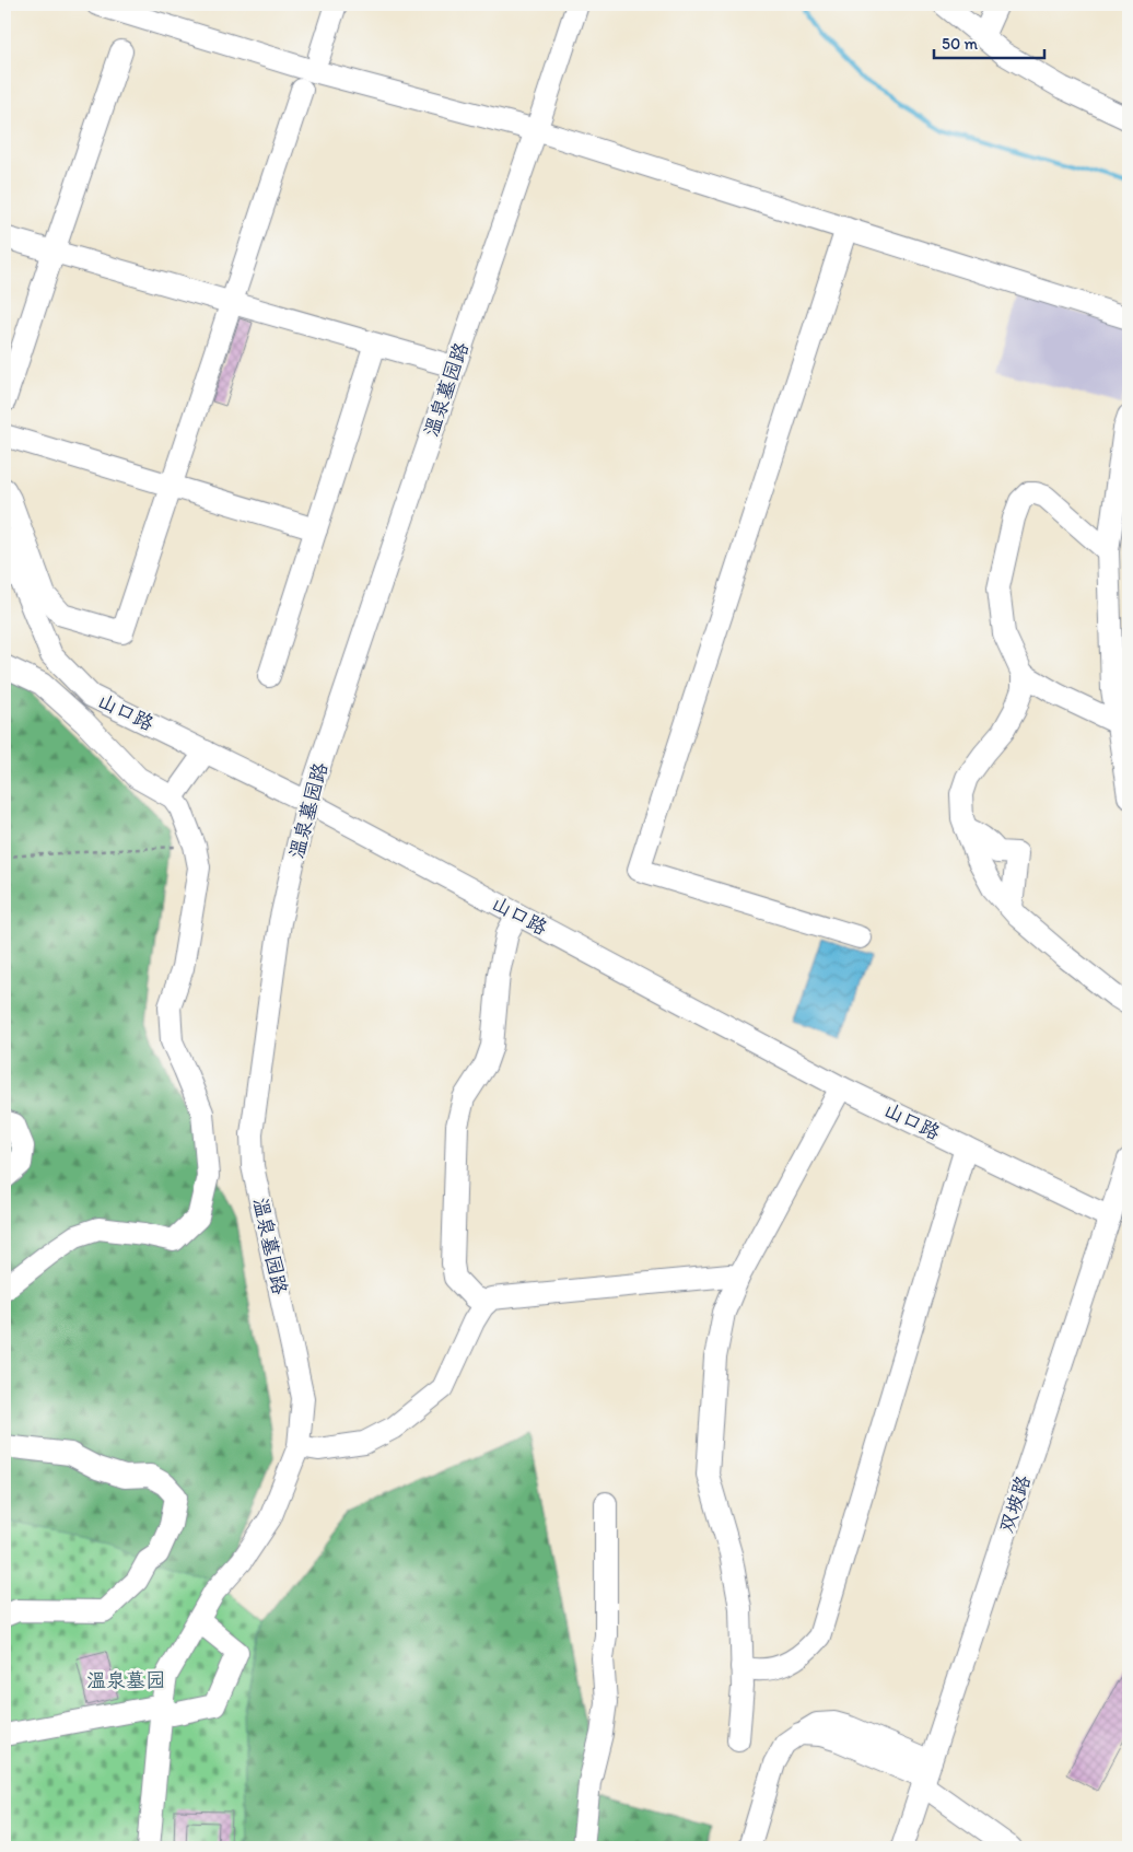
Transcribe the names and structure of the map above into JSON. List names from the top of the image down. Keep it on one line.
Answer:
{"streets":{"street":["温泉墓园路","山口路","双坡路"]},"crossings":[["温泉墓园路","山口路"],["山口路","双坡路"]],"parks":["温泉墓园"],"scale_bar":"50 m"}
